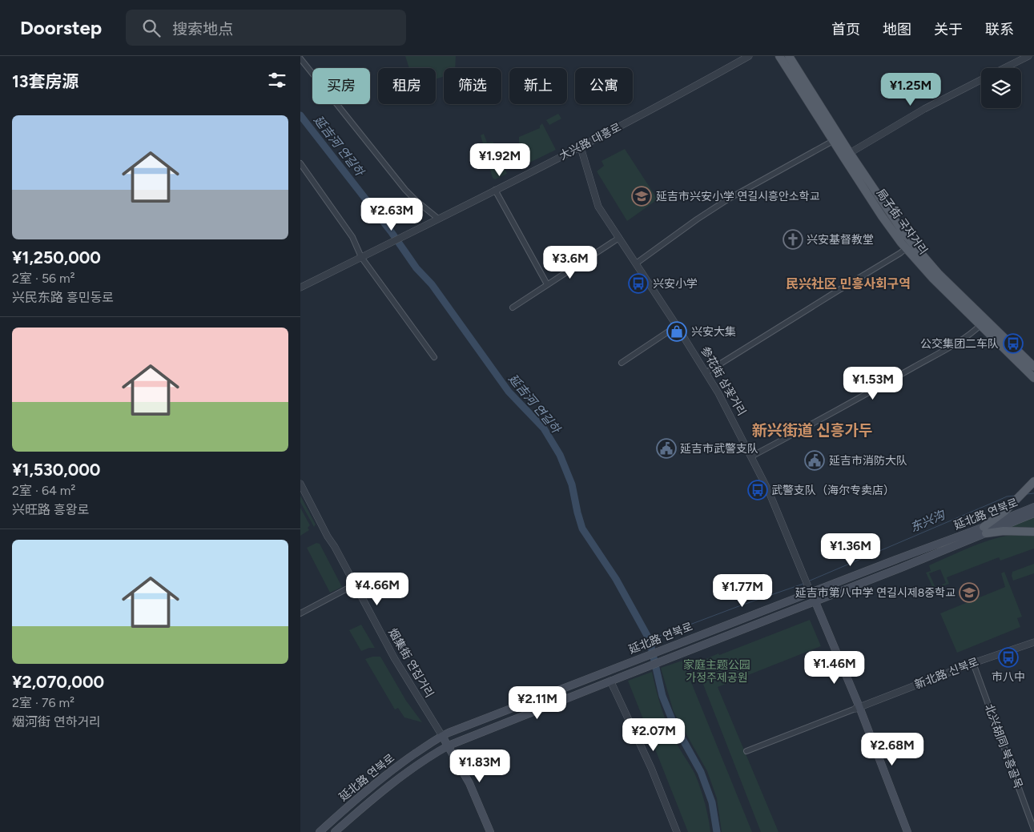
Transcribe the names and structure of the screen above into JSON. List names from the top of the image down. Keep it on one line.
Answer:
{"streets":{"main road":["局子街 국자거리","参花街 삼꽃거리","延北路 연북로","烟集街 연집거리"],"street":["大兴路 대흥로","新北路 신북로","北兴胡同 북흥골목"]},"crossings":[["大兴路 대흥로","参花街 삼꽃거리"],["参花街 삼꽃거리","延北路 연북로"],["参花街 삼꽃거리","新北路 신북로"],["延北路 연북로","烟集街 연집거리"],["新北路 신북로","北兴胡同 북흥골목"]],"districts":["民兴社区 민흥사회구역","新兴街道 신흥가두"],"water":["延吉河 연길하","东兴沟"],"parks":["家庭主题公园 가정주제공원"],"places":{"school or university":["延吉市兴安小学 연길시흥안소학교","延吉市第八中学 연길시제8중학교"],"church":["兴安基督教堂"],"bus stop":["兴安小学","公交集团二车队","武警支队（海尔专卖店）","市八中"],"shop":["兴安大集"],"public building":["延吉市武警支队","延吉市消防大队"]},"page":{"header":"Doorstep","search":"搜索地点","nav":["首页","地图","关于","联系"],"heading":"13套房源","chip":["买房","租房","筛选","新上","公寓"],"price":["¥1.25M","¥1.92M","¥2.63M","¥3.6M","¥1.53M","¥1.36M","¥4.66M","¥1.77M","¥1.46M","¥2.11M","¥2.07M","¥2.68M","¥1.83M"],"list":[{"name":"¥1,250,000","note":"2室 · 56 m² · 兴民东路 흥민동로"},{"name":"¥1,530,000","note":"2室 · 64 m² · 兴旺路 흥왕로"},{"name":"¥2,070,000","note":"2室 · 76 m² · 烟河街 연하거리"}]}}
